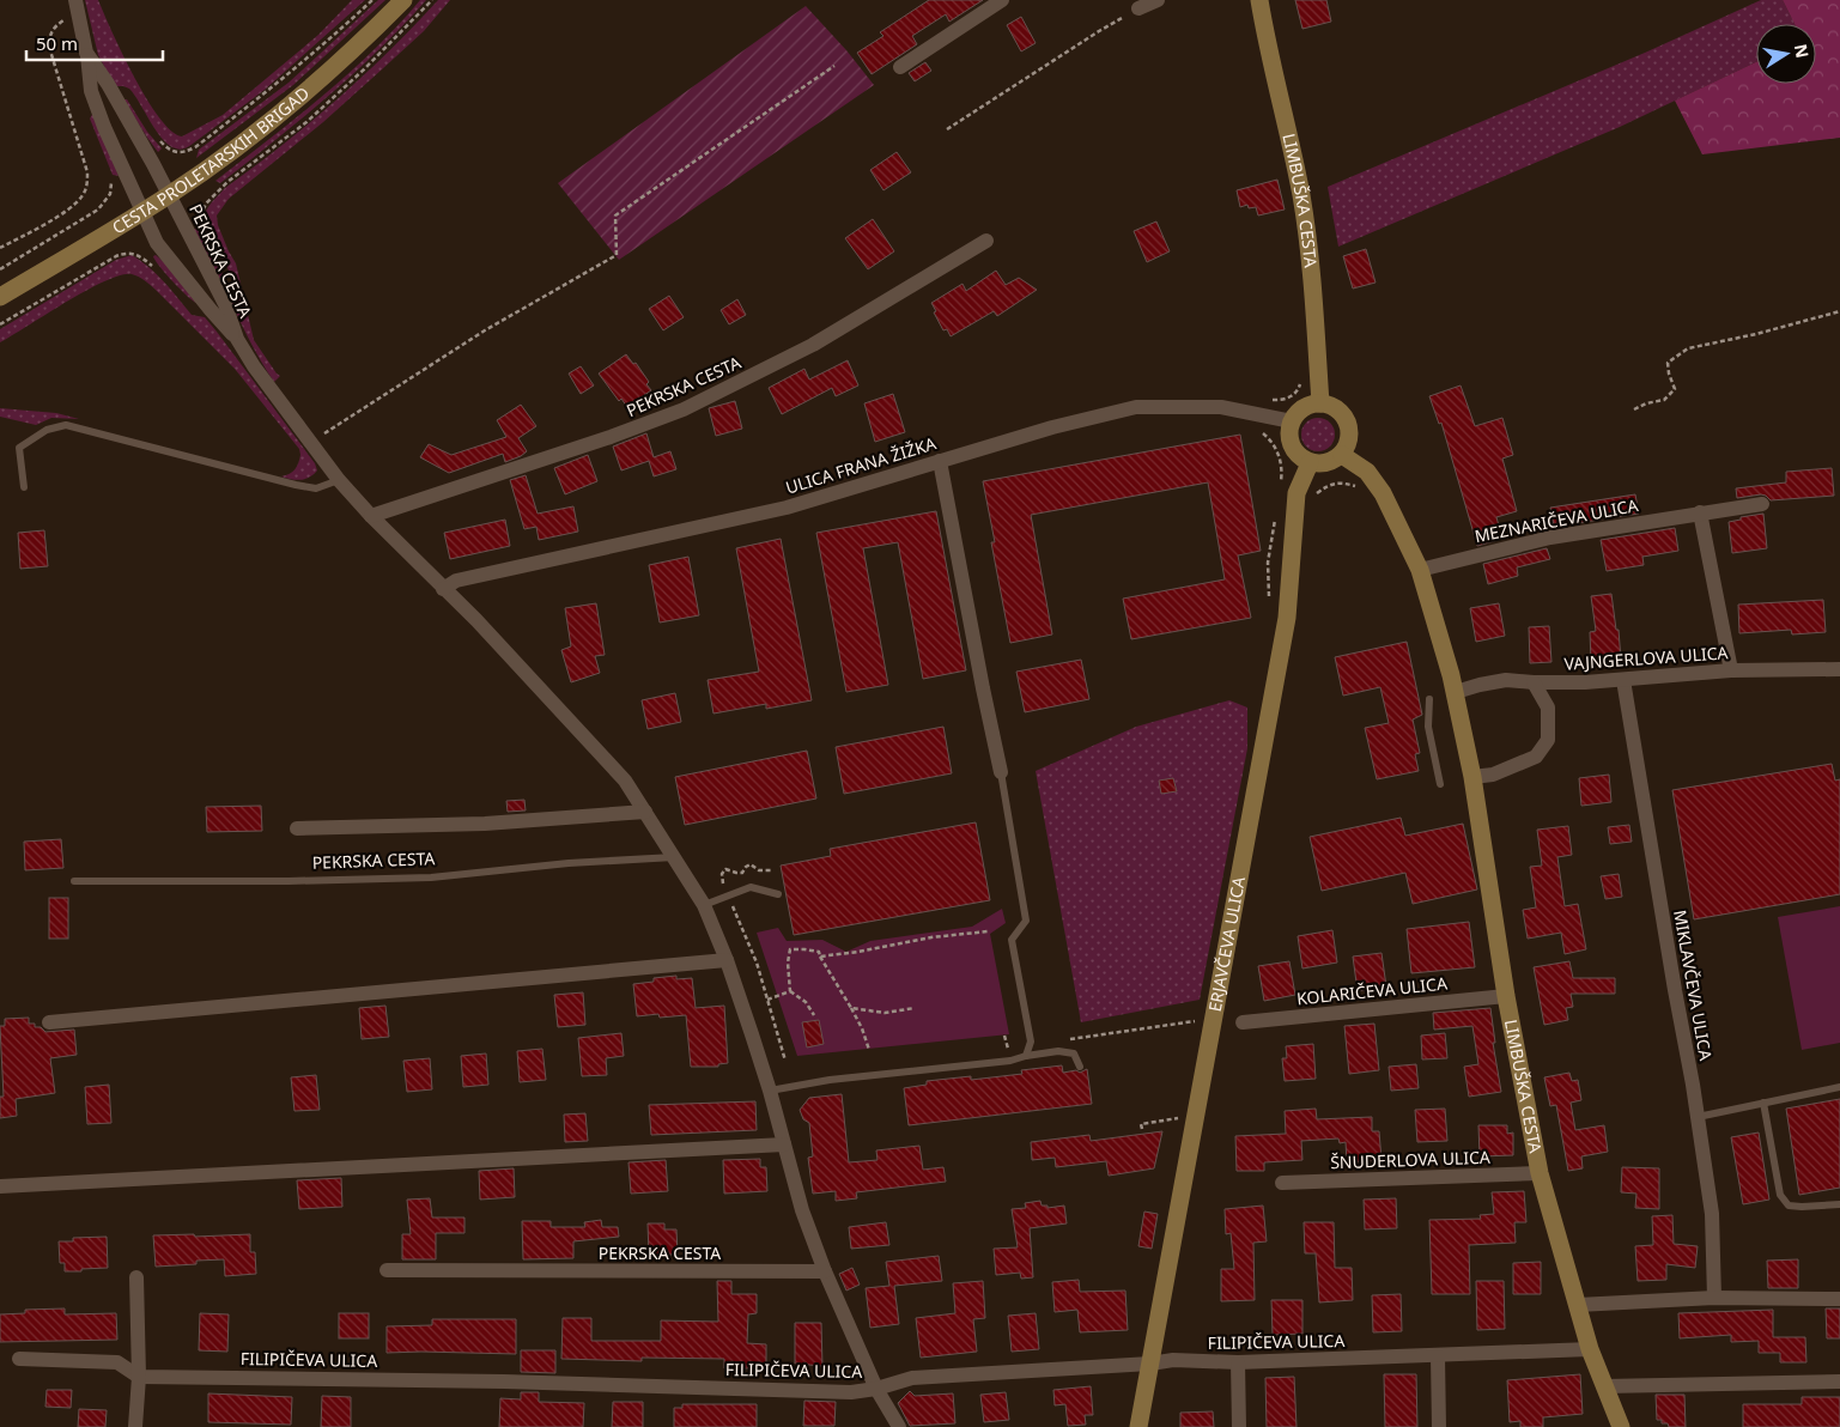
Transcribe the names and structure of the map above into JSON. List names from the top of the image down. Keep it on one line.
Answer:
{"streets":{"main road":["CESTA PROLETARSKIH BRIGAD","LIMBUŠKA CESTA","ERJAVČEVA ULICA"],"street":["PEKRSKA CESTA","ULICA FRANA ŽIŽKA","MEZNARIČEVA ULICA","VAJNGERLOVA ULICA","MIKLAVČEVA ULICA","KOLARIČEVA ULICA","ŠNUDERLOVA ULICA","FILIPIČEVA ULICA"]},"crossings":[["CESTA PROLETARSKIH BRIGAD","PEKRSKA CESTA"],["LIMBUŠKA CESTA","ULICA FRANA ŽIŽKA"],["LIMBUŠKA CESTA","MEZNARIČEVA ULICA"],["LIMBUŠKA CESTA","VAJNGERLOVA ULICA"],["LIMBUŠKA CESTA","ERJAVČEVA ULICA"],["LIMBUŠKA CESTA","KOLARIČEVA ULICA"],["LIMBUŠKA CESTA","ŠNUDERLOVA ULICA"],["LIMBUŠKA CESTA","FILIPIČEVA ULICA"],["PEKRSKA CESTA","ULICA FRANA ŽIŽKA"],["PEKRSKA CESTA","FILIPIČEVA ULICA"],["ULICA FRANA ŽIŽKA","ERJAVČEVA ULICA"],["VAJNGERLOVA ULICA","MIKLAVČEVA ULICA"],["ERJAVČEVA ULICA","FILIPIČEVA ULICA"]],"scale_bar":"50 m","north":"right"}
